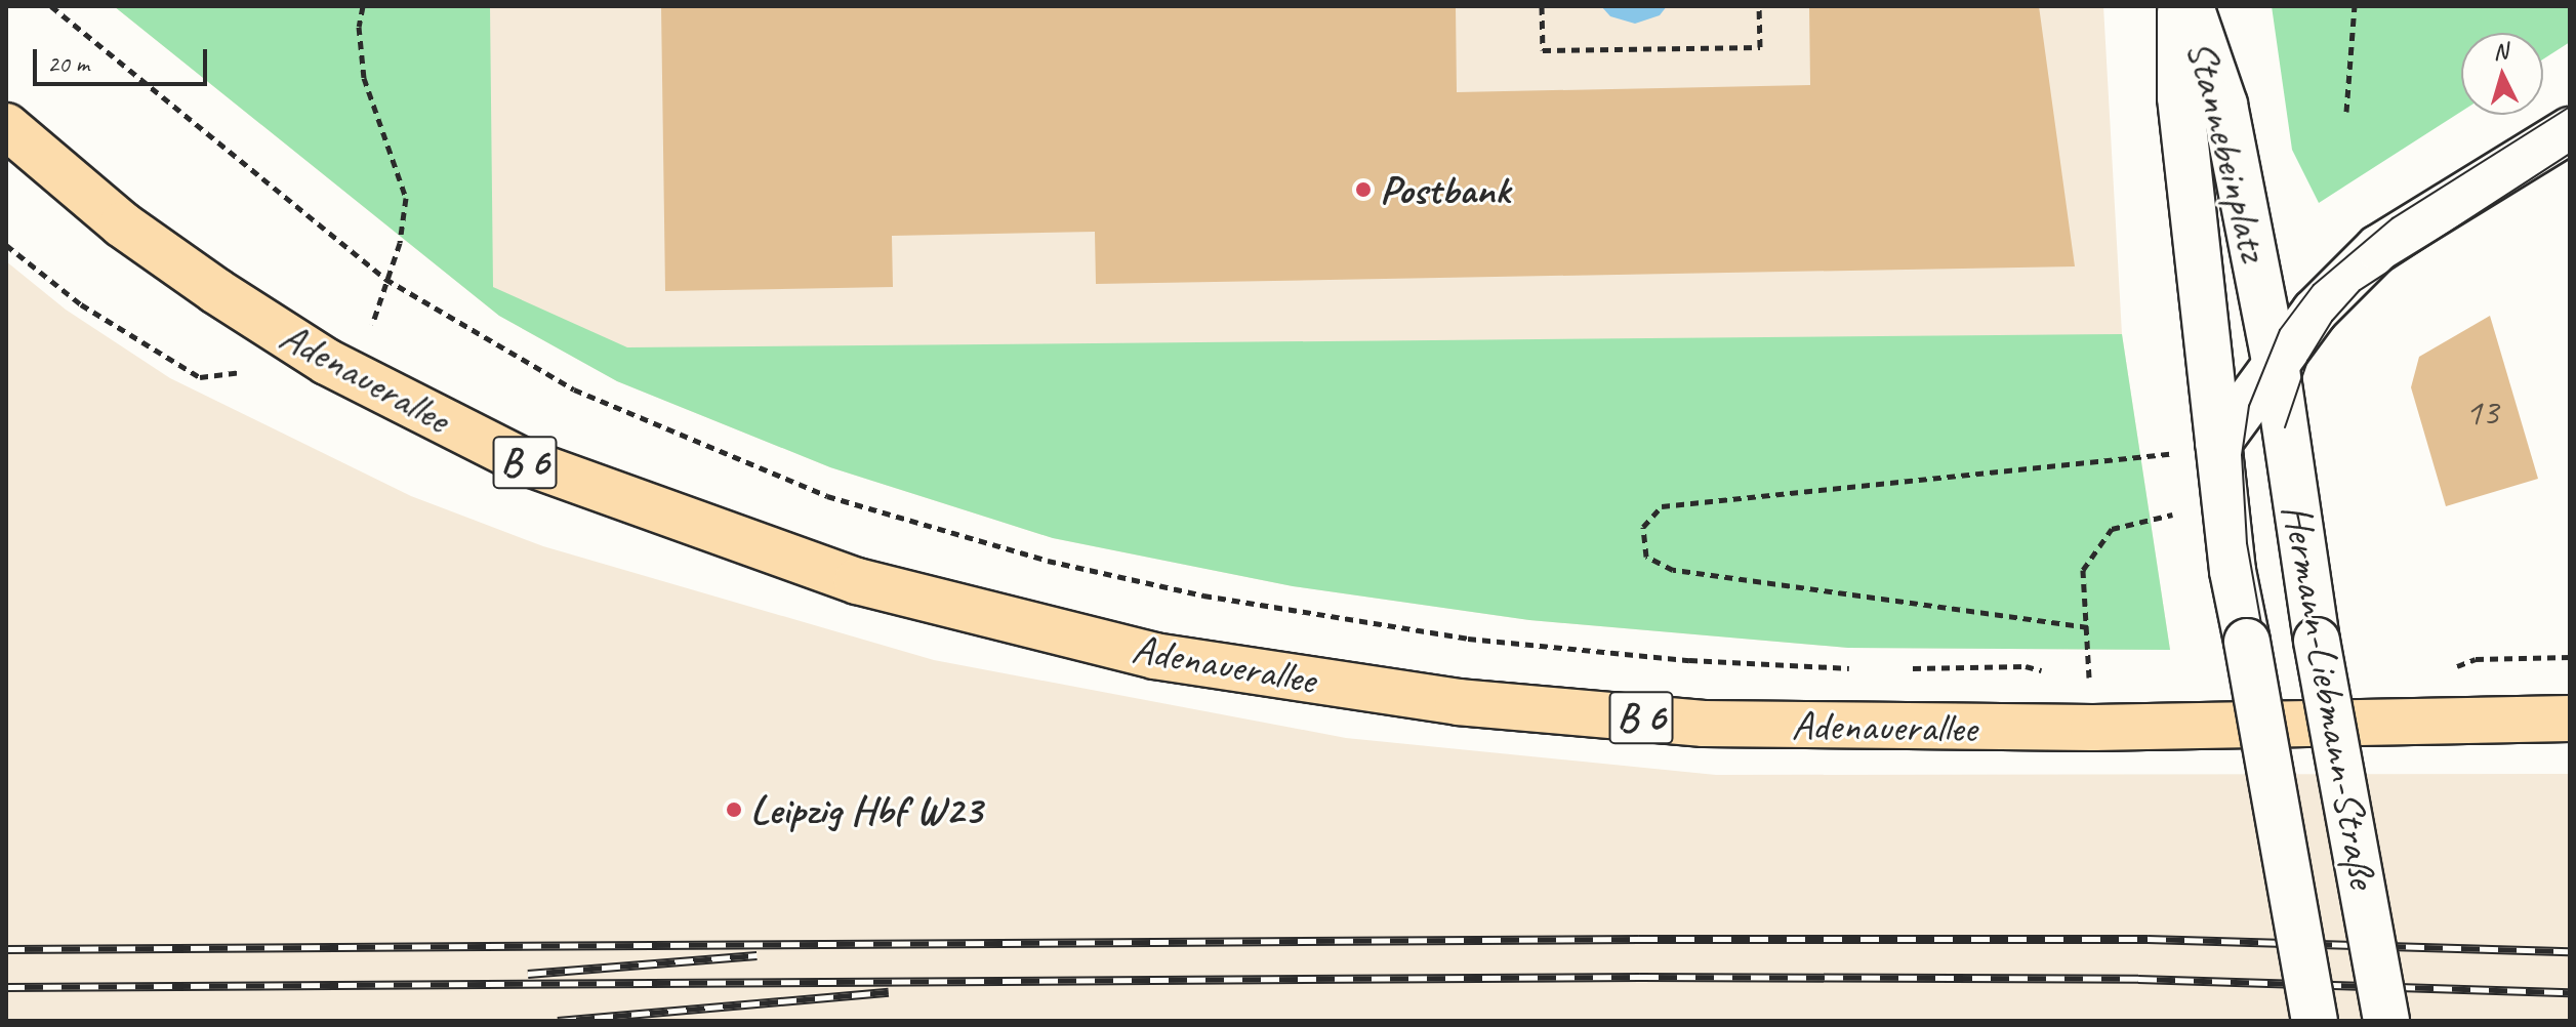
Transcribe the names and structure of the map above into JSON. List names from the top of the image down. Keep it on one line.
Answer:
{"streets":{"main road":["Stannebeinplatz","Adenauerallee","B 6","Hermann-Liebmann-Straße"]},"crossings":[["Stannebeinplatz","Hermann-Liebmann-Straße"]],"places":["Postbank","Leipzig Hbf W23"],"house_numbers":["13"],"scale_bar":"20 m","north":"top"}
